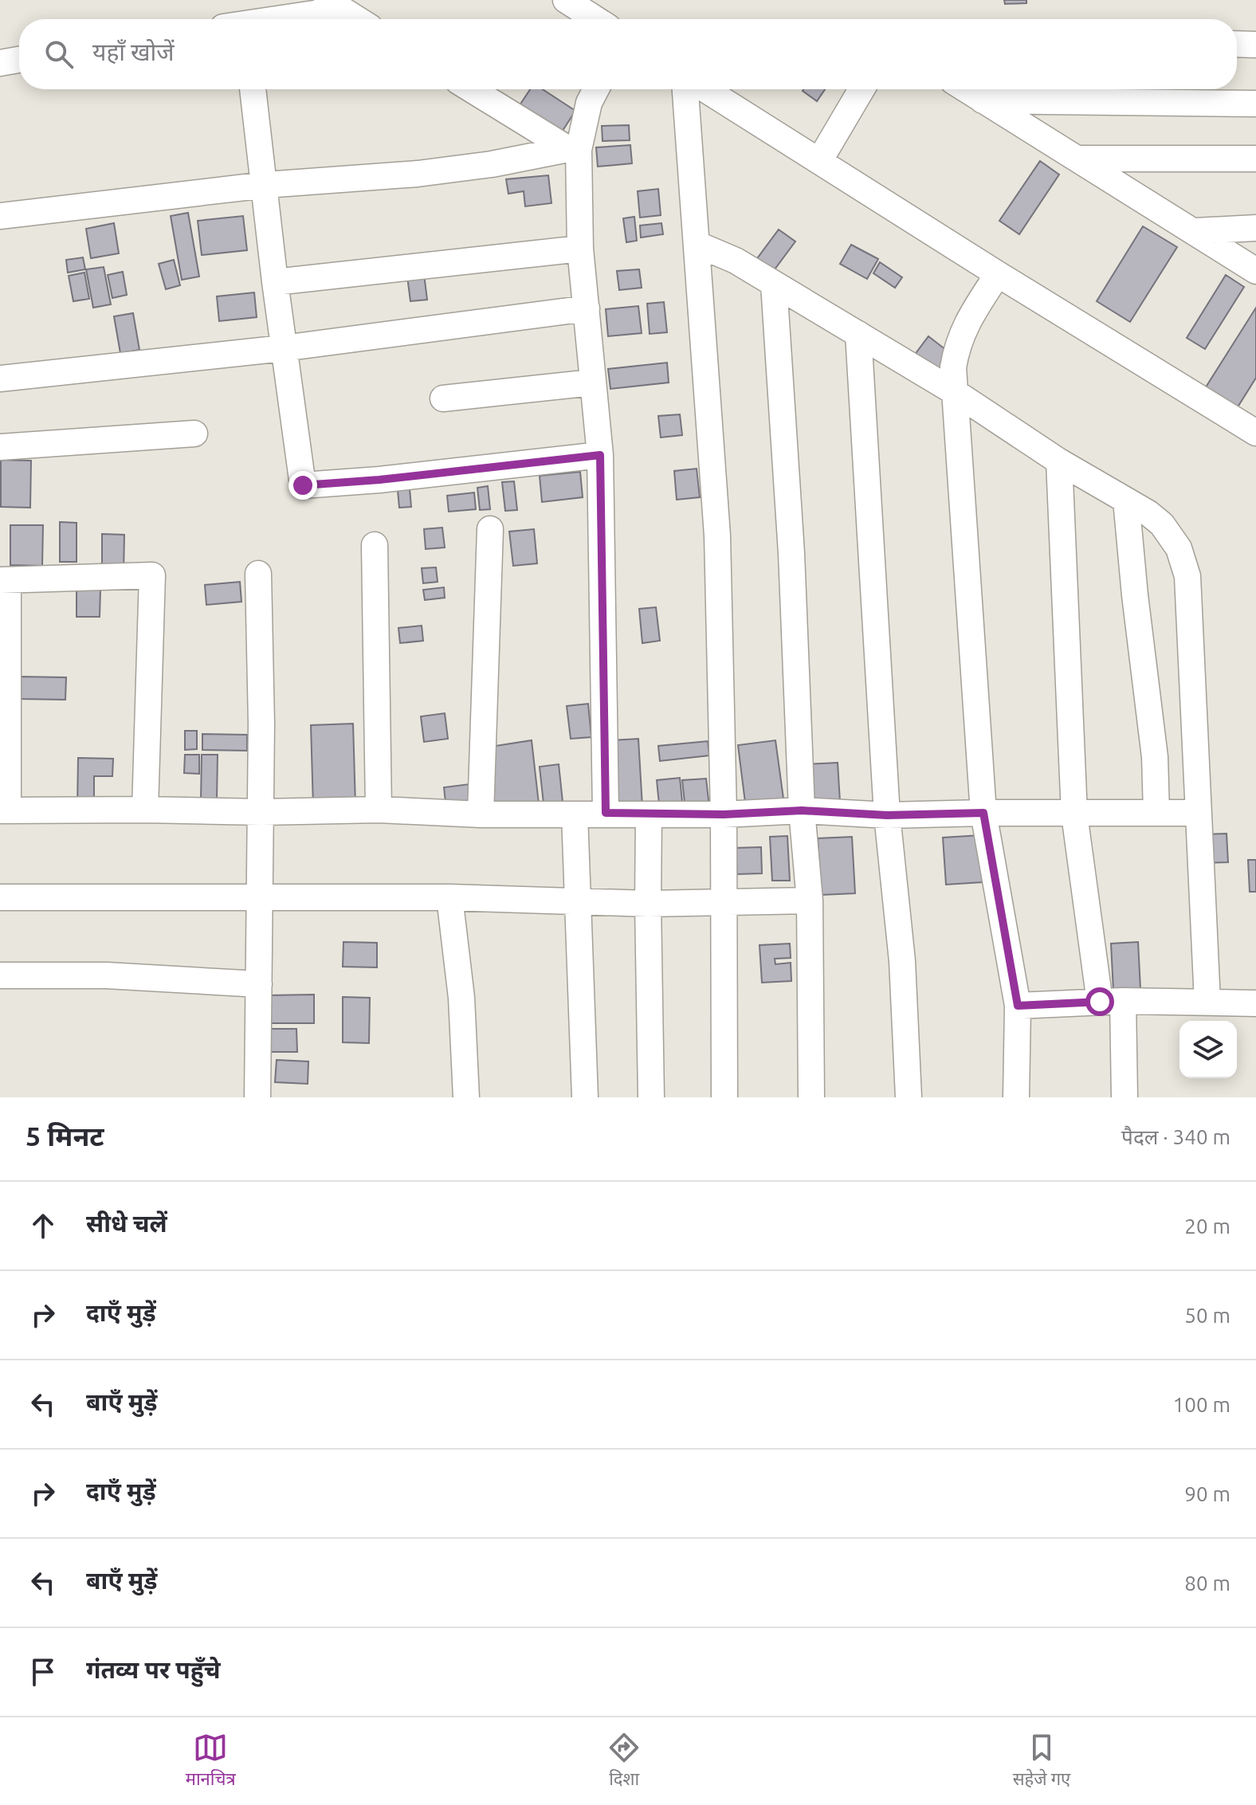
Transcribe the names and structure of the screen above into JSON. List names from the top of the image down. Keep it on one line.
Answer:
{"page":{"search":"यहाँ खोजें","heading":["5 मिनट","पैदल · 340 m"],"list":[["सीधे चलें","20 m"],["दाएँ मुड़ें","50 m"],["बाएँ मुड़ें","100 m"],["दाएँ मुड़ें","90 m"],["बाएँ मुड़ें","80 m"],"गंतव्य पर पहुँचे"],"nav":["मानचित्र","दिशा","सहेजे गए"]}}
